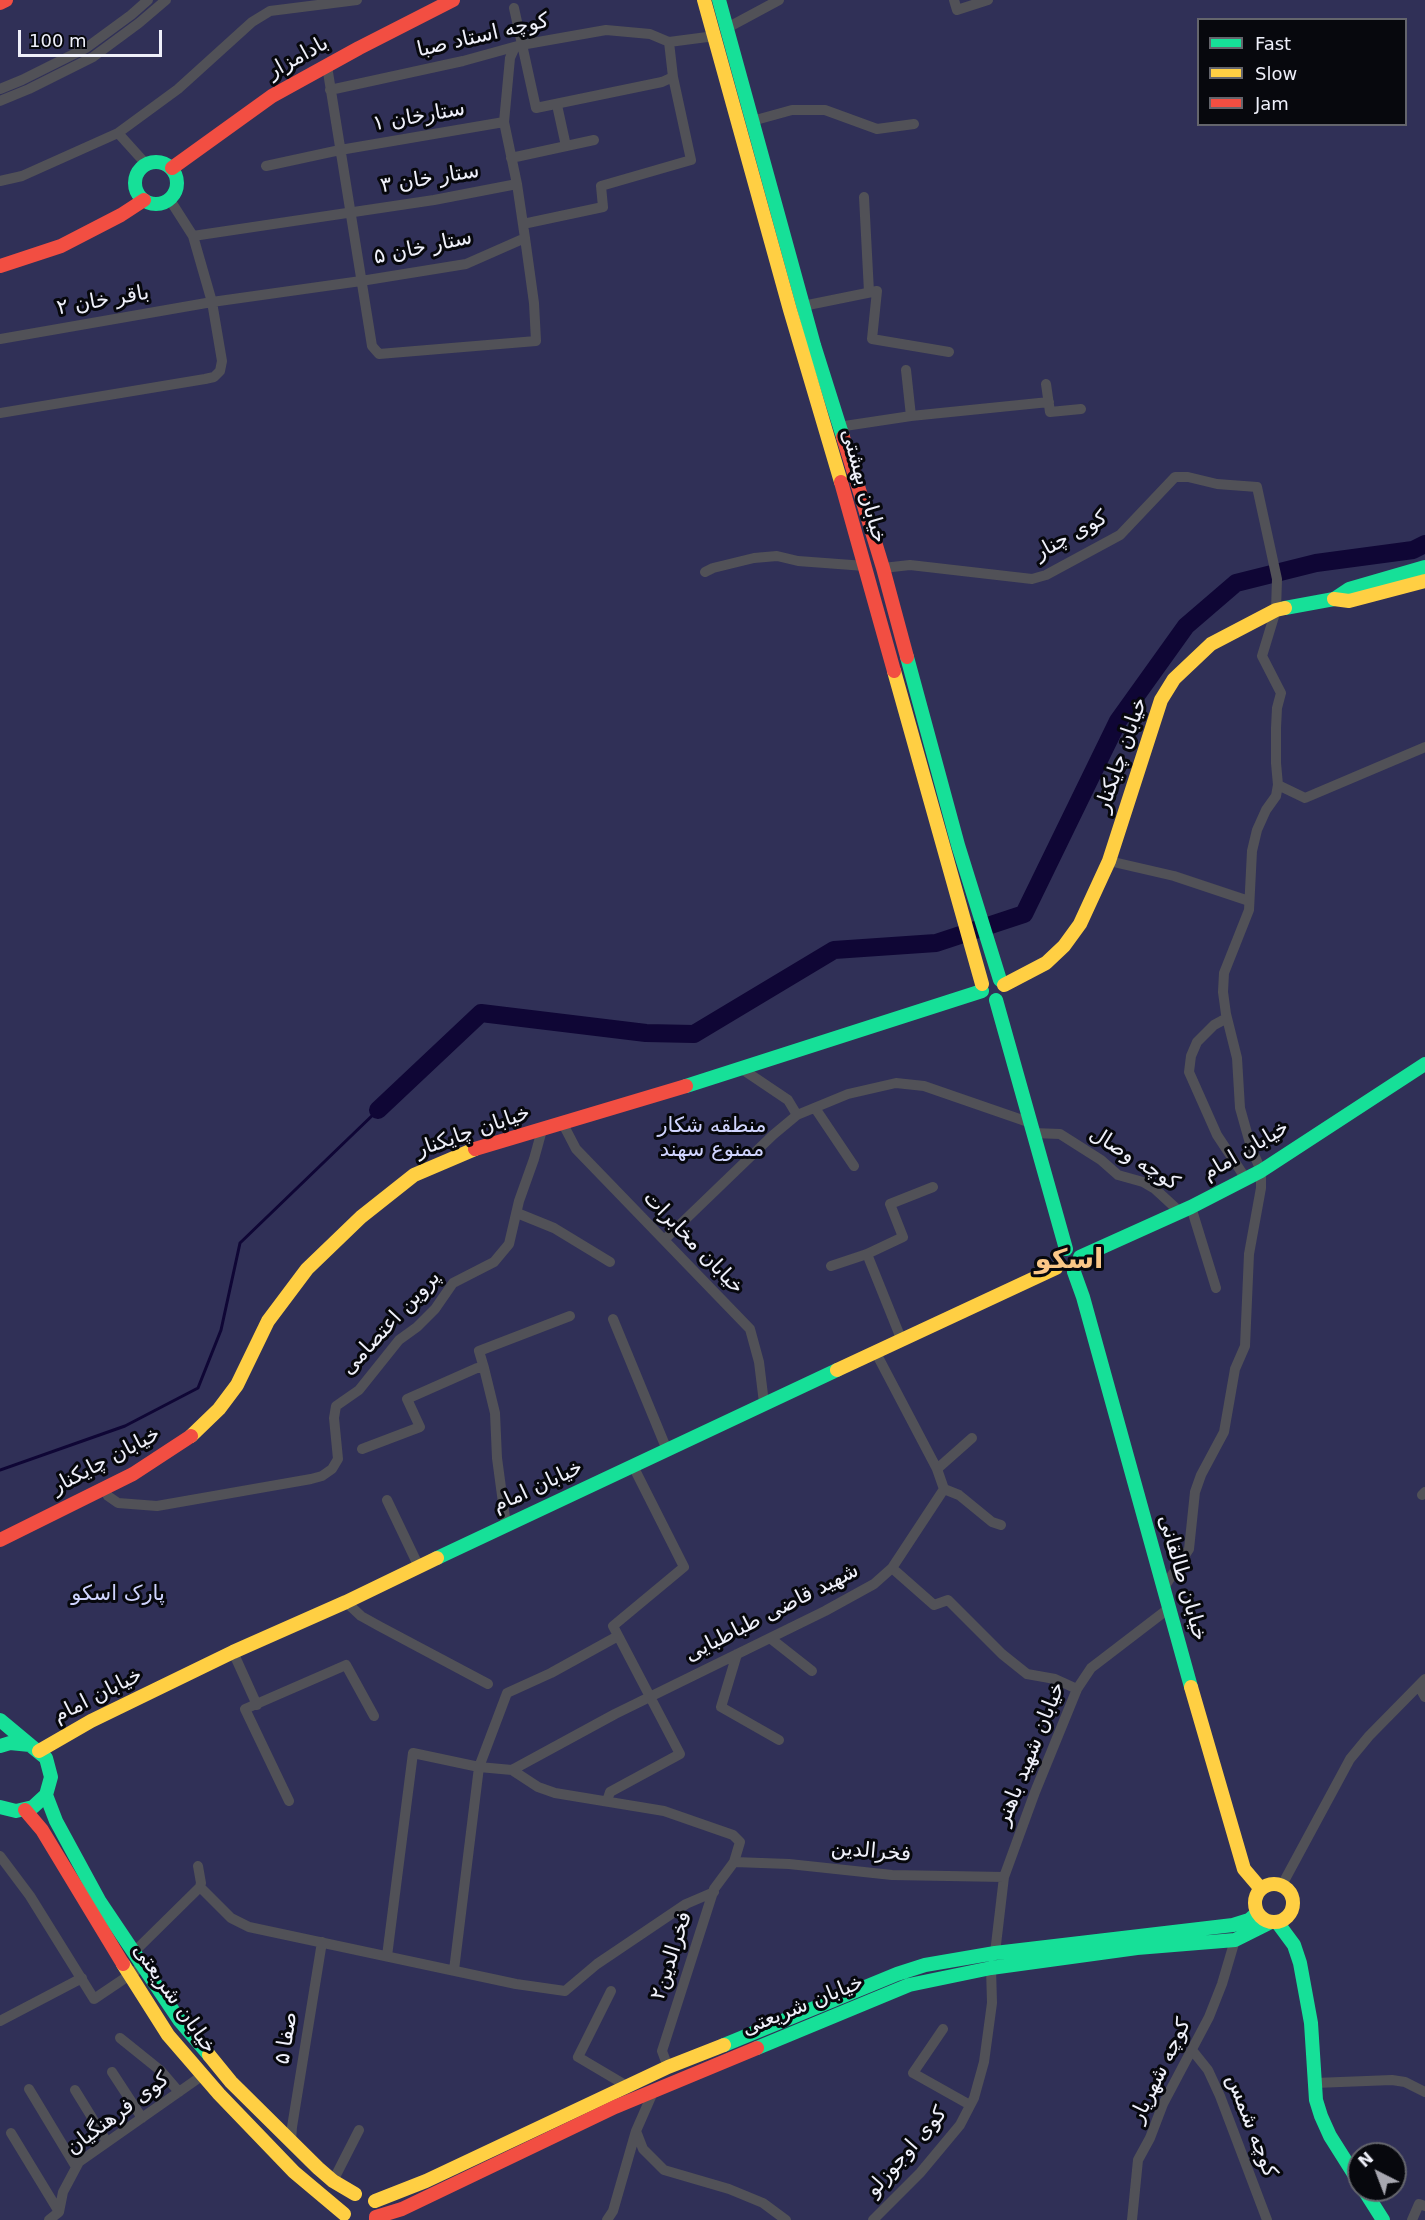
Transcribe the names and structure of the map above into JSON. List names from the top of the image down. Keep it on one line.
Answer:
{"streets":{"main road":["بادامزار","خیابان بهشتی","خیابان چایکنار","خیابان امام","خیابان طالقانی","خیابان شریعتی"],"street":["کوچه استاد صبا","ستارخان ۱","ستار خان ۳","ستار خان ۵","باقر خان ۲","کوی چنار","کوچه وصال","خیابان مخابرات","پروین اعتصامی","شهید قاضی طباطبایی","خیابان شهید باهنر","فخرالدین","فخرالدین۲","صفا ۵","کوچه شهریار","کوی فرهنگیان","کوچه شمس","کوی اوجوزلو"]},"crossings":[["کوچه استاد صبا","خیابان بهشتی"],["ستار خان ۵","باقر خان ۲"],["خیابان بهشتی","کوی چنار"],["خیابان بهشتی","خیابان چایکنار"],["کوی چنار","خیابان چایکنار"],["خیابان چایکنار","خیابان مخابرات"],["خیابان چایکنار","پروین اعتصامی"],["خیابان امام","کوچه وصال"],["خیابان امام","خیابان مخابرات"],["خیابان امام","خیابان طالقانی"],["کوچه وصال","خیابان مخابرات"],["خیابان طالقانی","خیابان شهید باهنر"],["خیابان طالقانی","خیابان شریعتی"],["خیابان شهید باهنر","فخرالدین"],["خیابان شهید باهنر","خیابان شریعتی"],["فخرالدین","فخرالدین۲"],["فخرالدین۲","خیابان شریعتی"],["خیابان شریعتی","صفا ۵"],["خیابان شریعتی","کوچه شهریار"],["خیابان شریعتی","کوی فرهنگیان"],["خیابان شریعتی","کوی اوجوزلو"],["کوچه شهریار","کوچه شمس"]],"districts":["اسکو"],"parks":["منطقه شکار ممنوع سهند","پارک اسکو"],"legend":["Fast","Slow","Jam"],"scale_bar":"100 m","north":"top left"}
